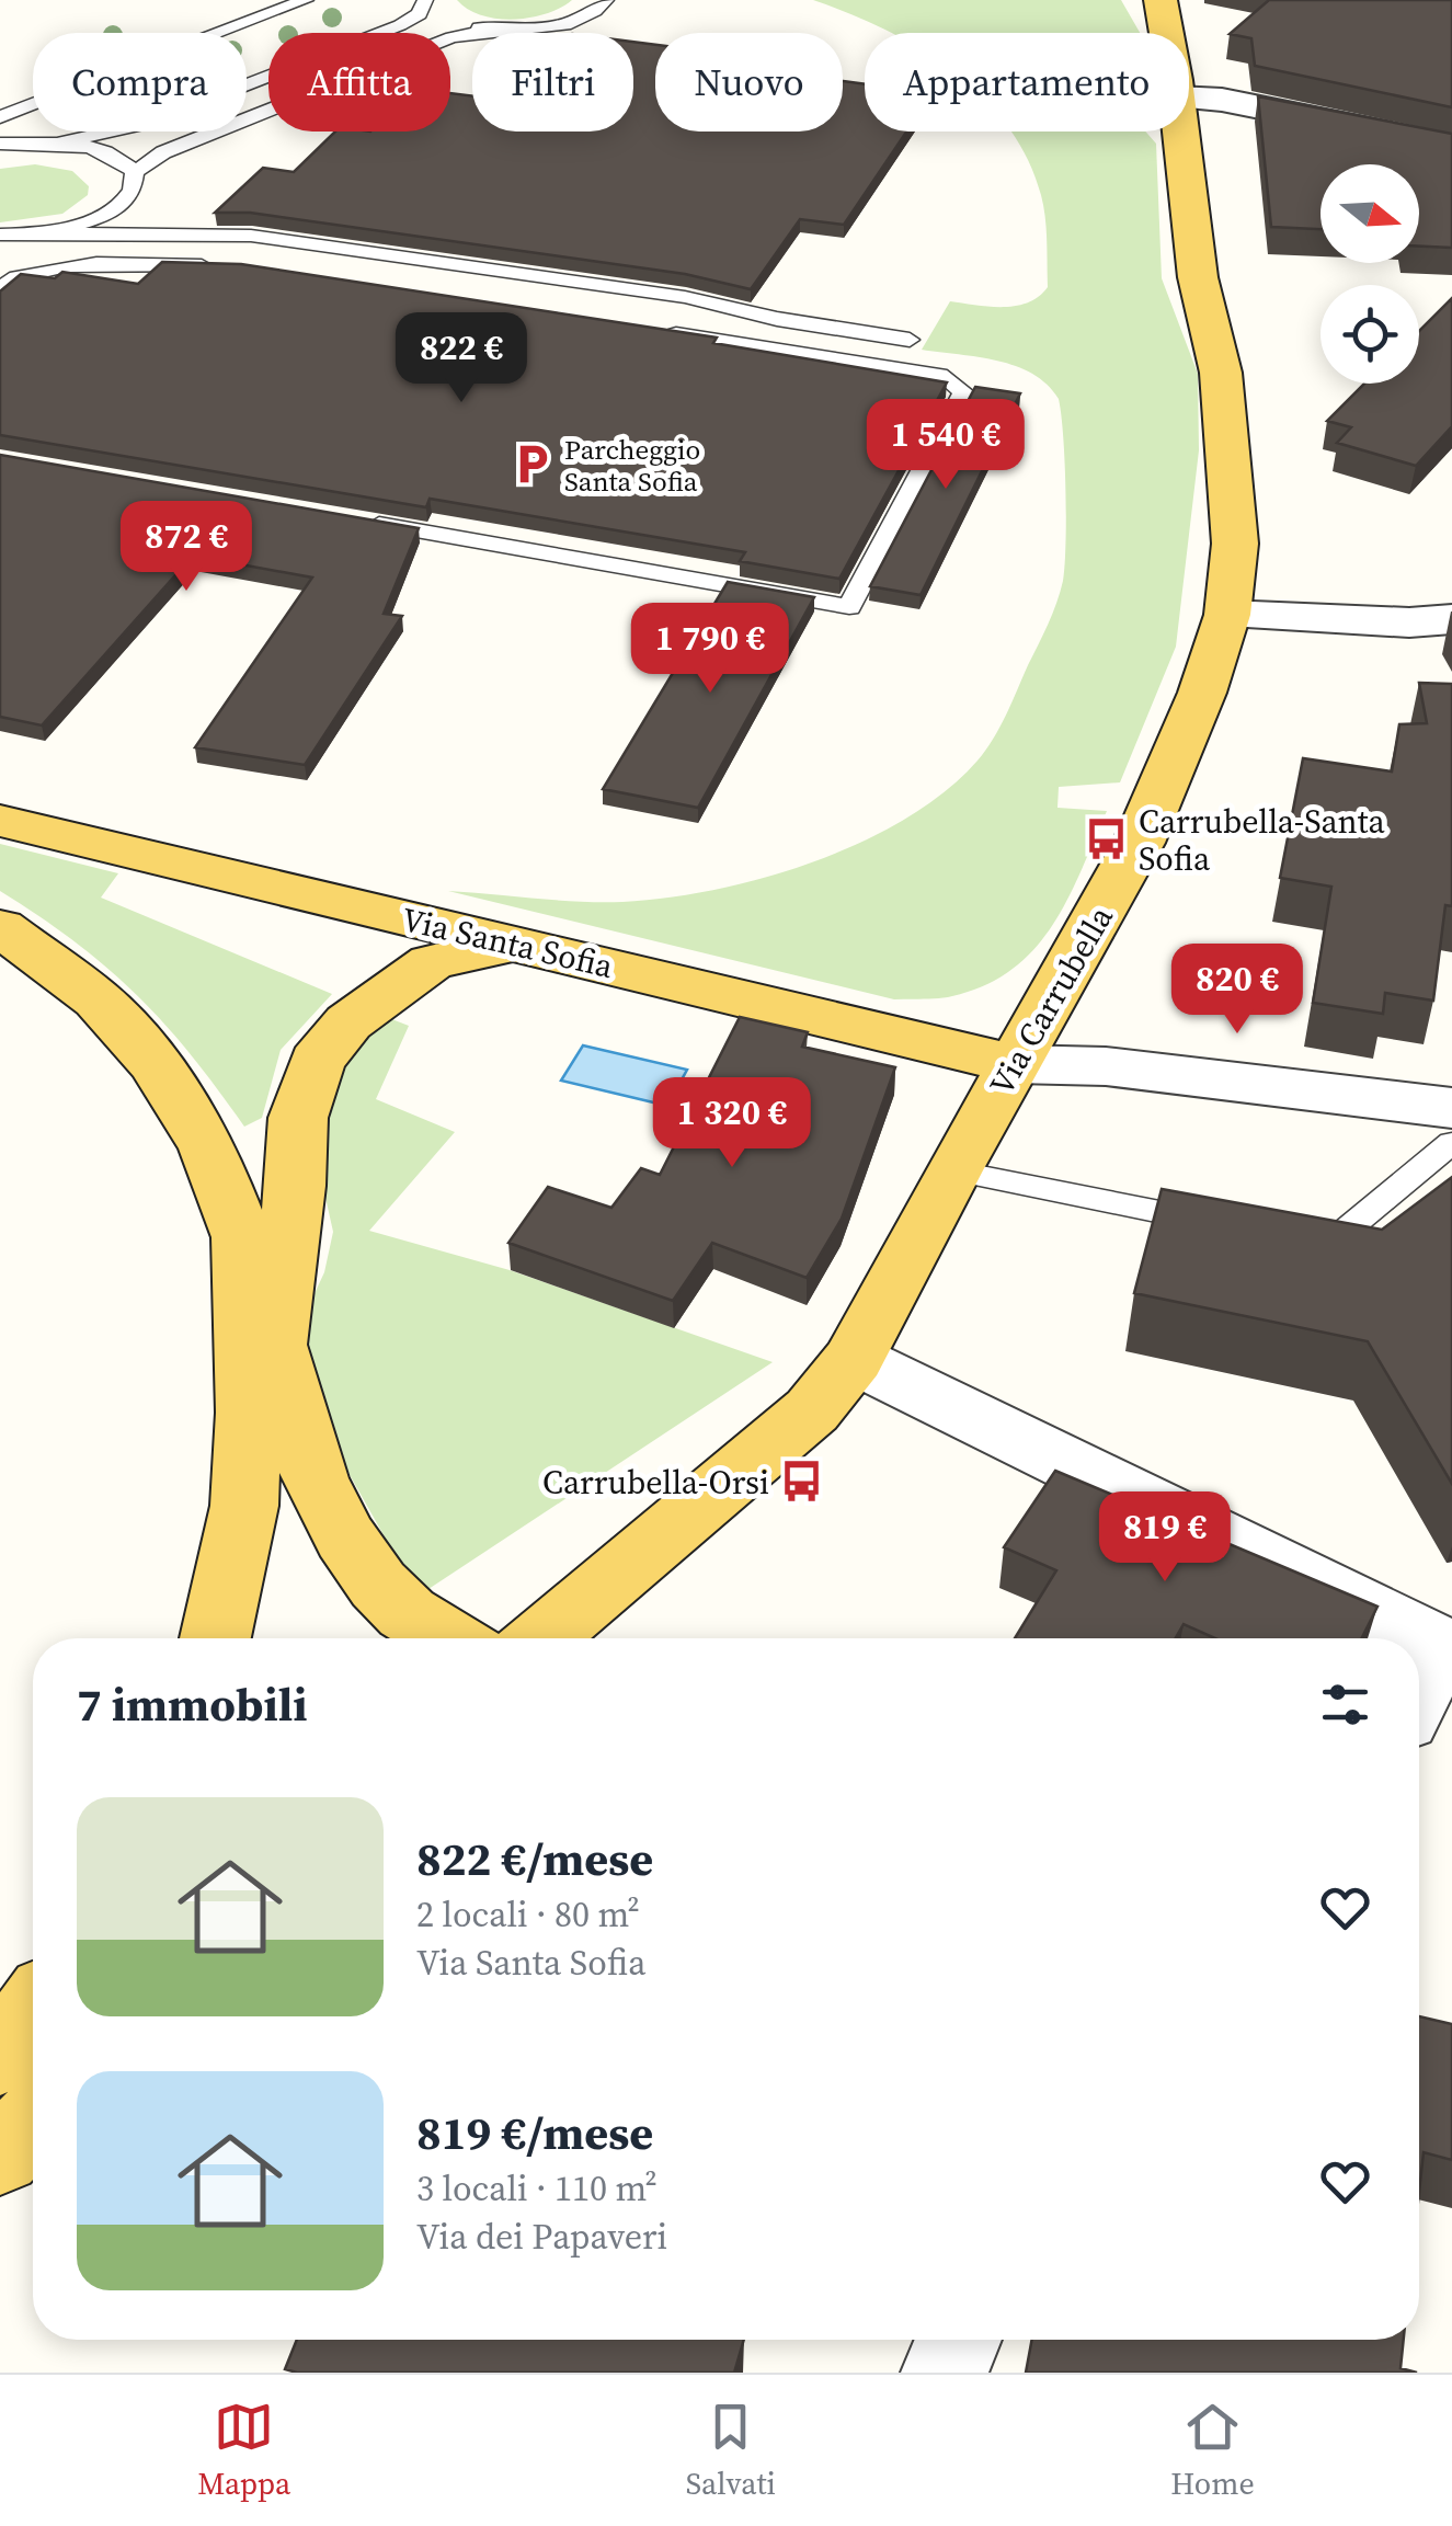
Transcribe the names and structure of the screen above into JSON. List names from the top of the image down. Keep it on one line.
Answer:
{"streets":{"main road":["Via Santa Sofia","Via Carrubella"]},"crossings":[["Via Santa Sofia","Via Carrubella"]],"places":{"parking":["Parcheggio Santa Sofia"],"bus stop":["Carrubella-Santa Sofia","Carrubella-Orsi"]},"north":"right","page":{"chip":["Compra","Affitta","Filtri","Nuovo","Appartamento"],"price":["822 €","1 540 €","872 €","1 790 €","820 €","1 320 €","819 €"],"heading":"7 immobili","list":[{"name":"822 €/mese","note":"2 locali · 80 m² · Via Santa Sofia"},{"name":"819 €/mese","note":"3 locali · 110 m² · Via dei Papaveri"}],"tabs":["Mappa","Salvati","Home"]}}
